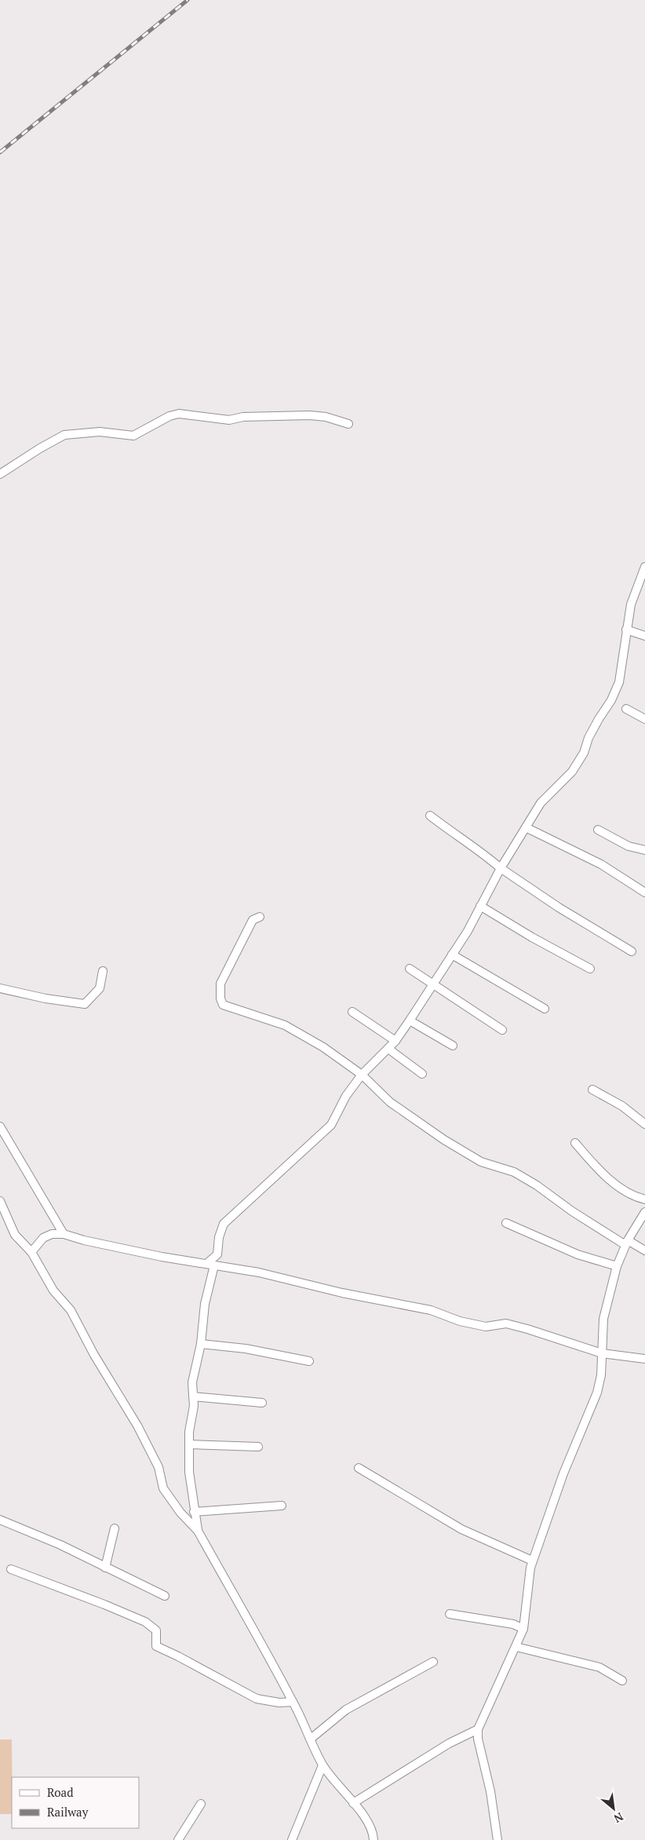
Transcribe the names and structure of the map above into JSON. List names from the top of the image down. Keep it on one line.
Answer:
{"legend":["Road","Railway"],"north":"bottom right"}
